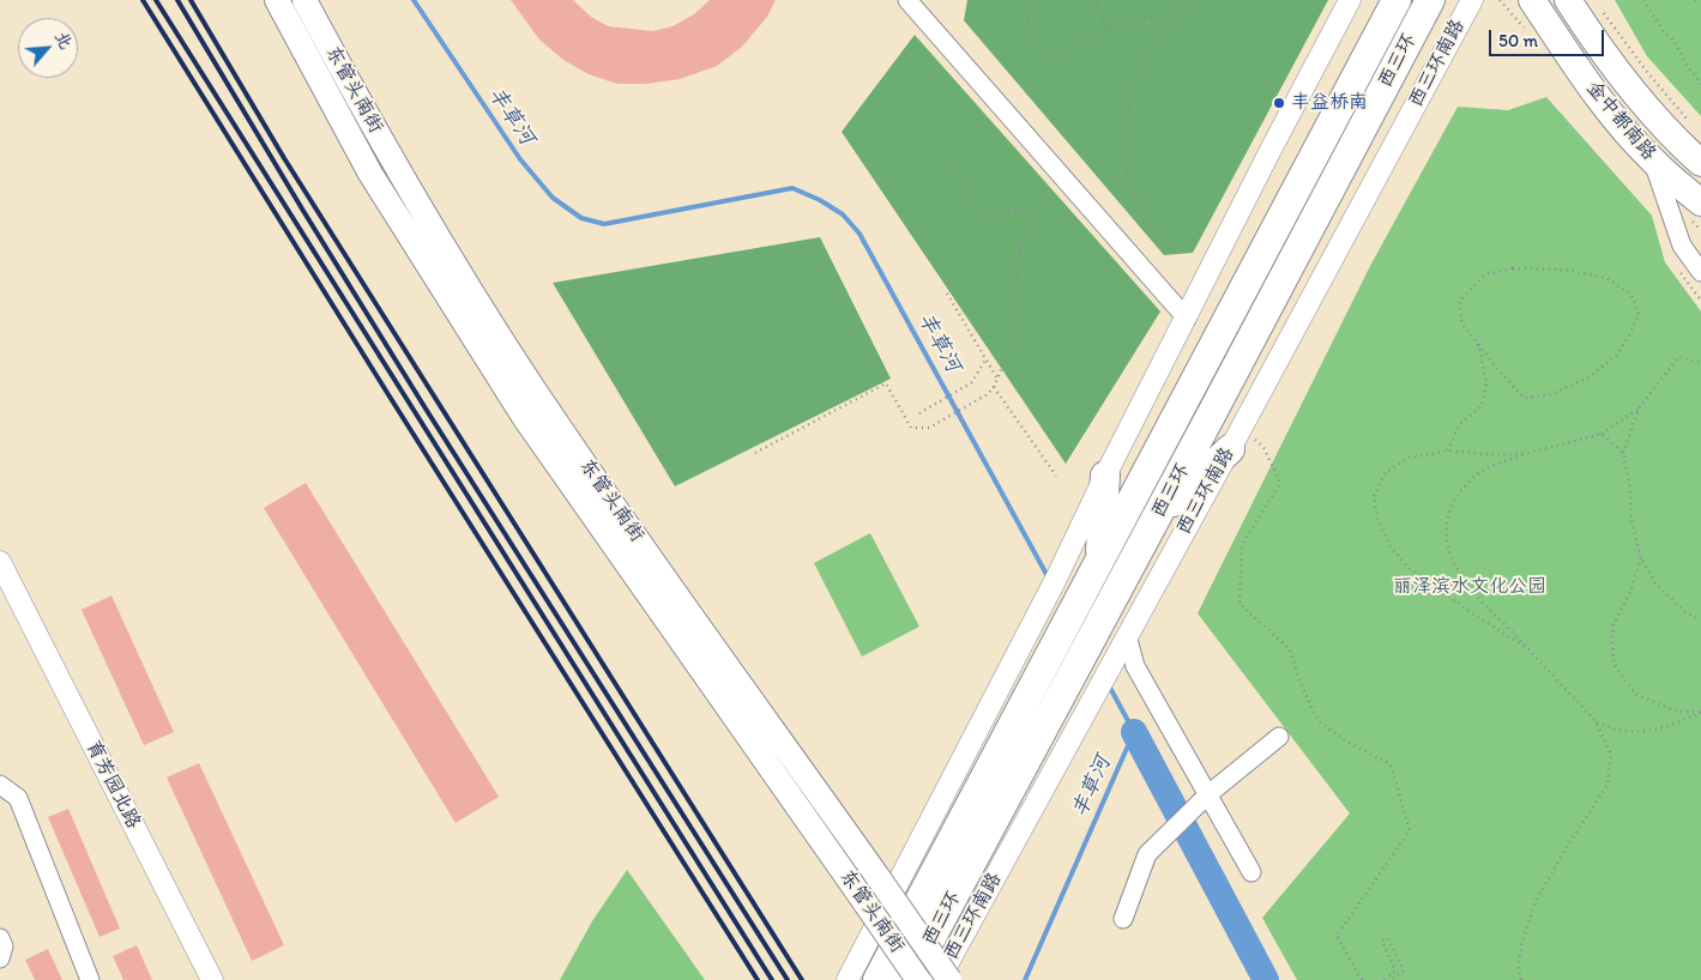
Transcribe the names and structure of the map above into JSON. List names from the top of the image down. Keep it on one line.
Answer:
{"streets":{"highway":["西三环"],"main road":["东管头南街","金中都南路"],"street":["西三环南路","育芳园北路"]},"water":["丰草河"],"parks":["丽泽滨水文化公园"],"places":["丰益桥南"],"scale_bar":"50 m","north":"top right"}
